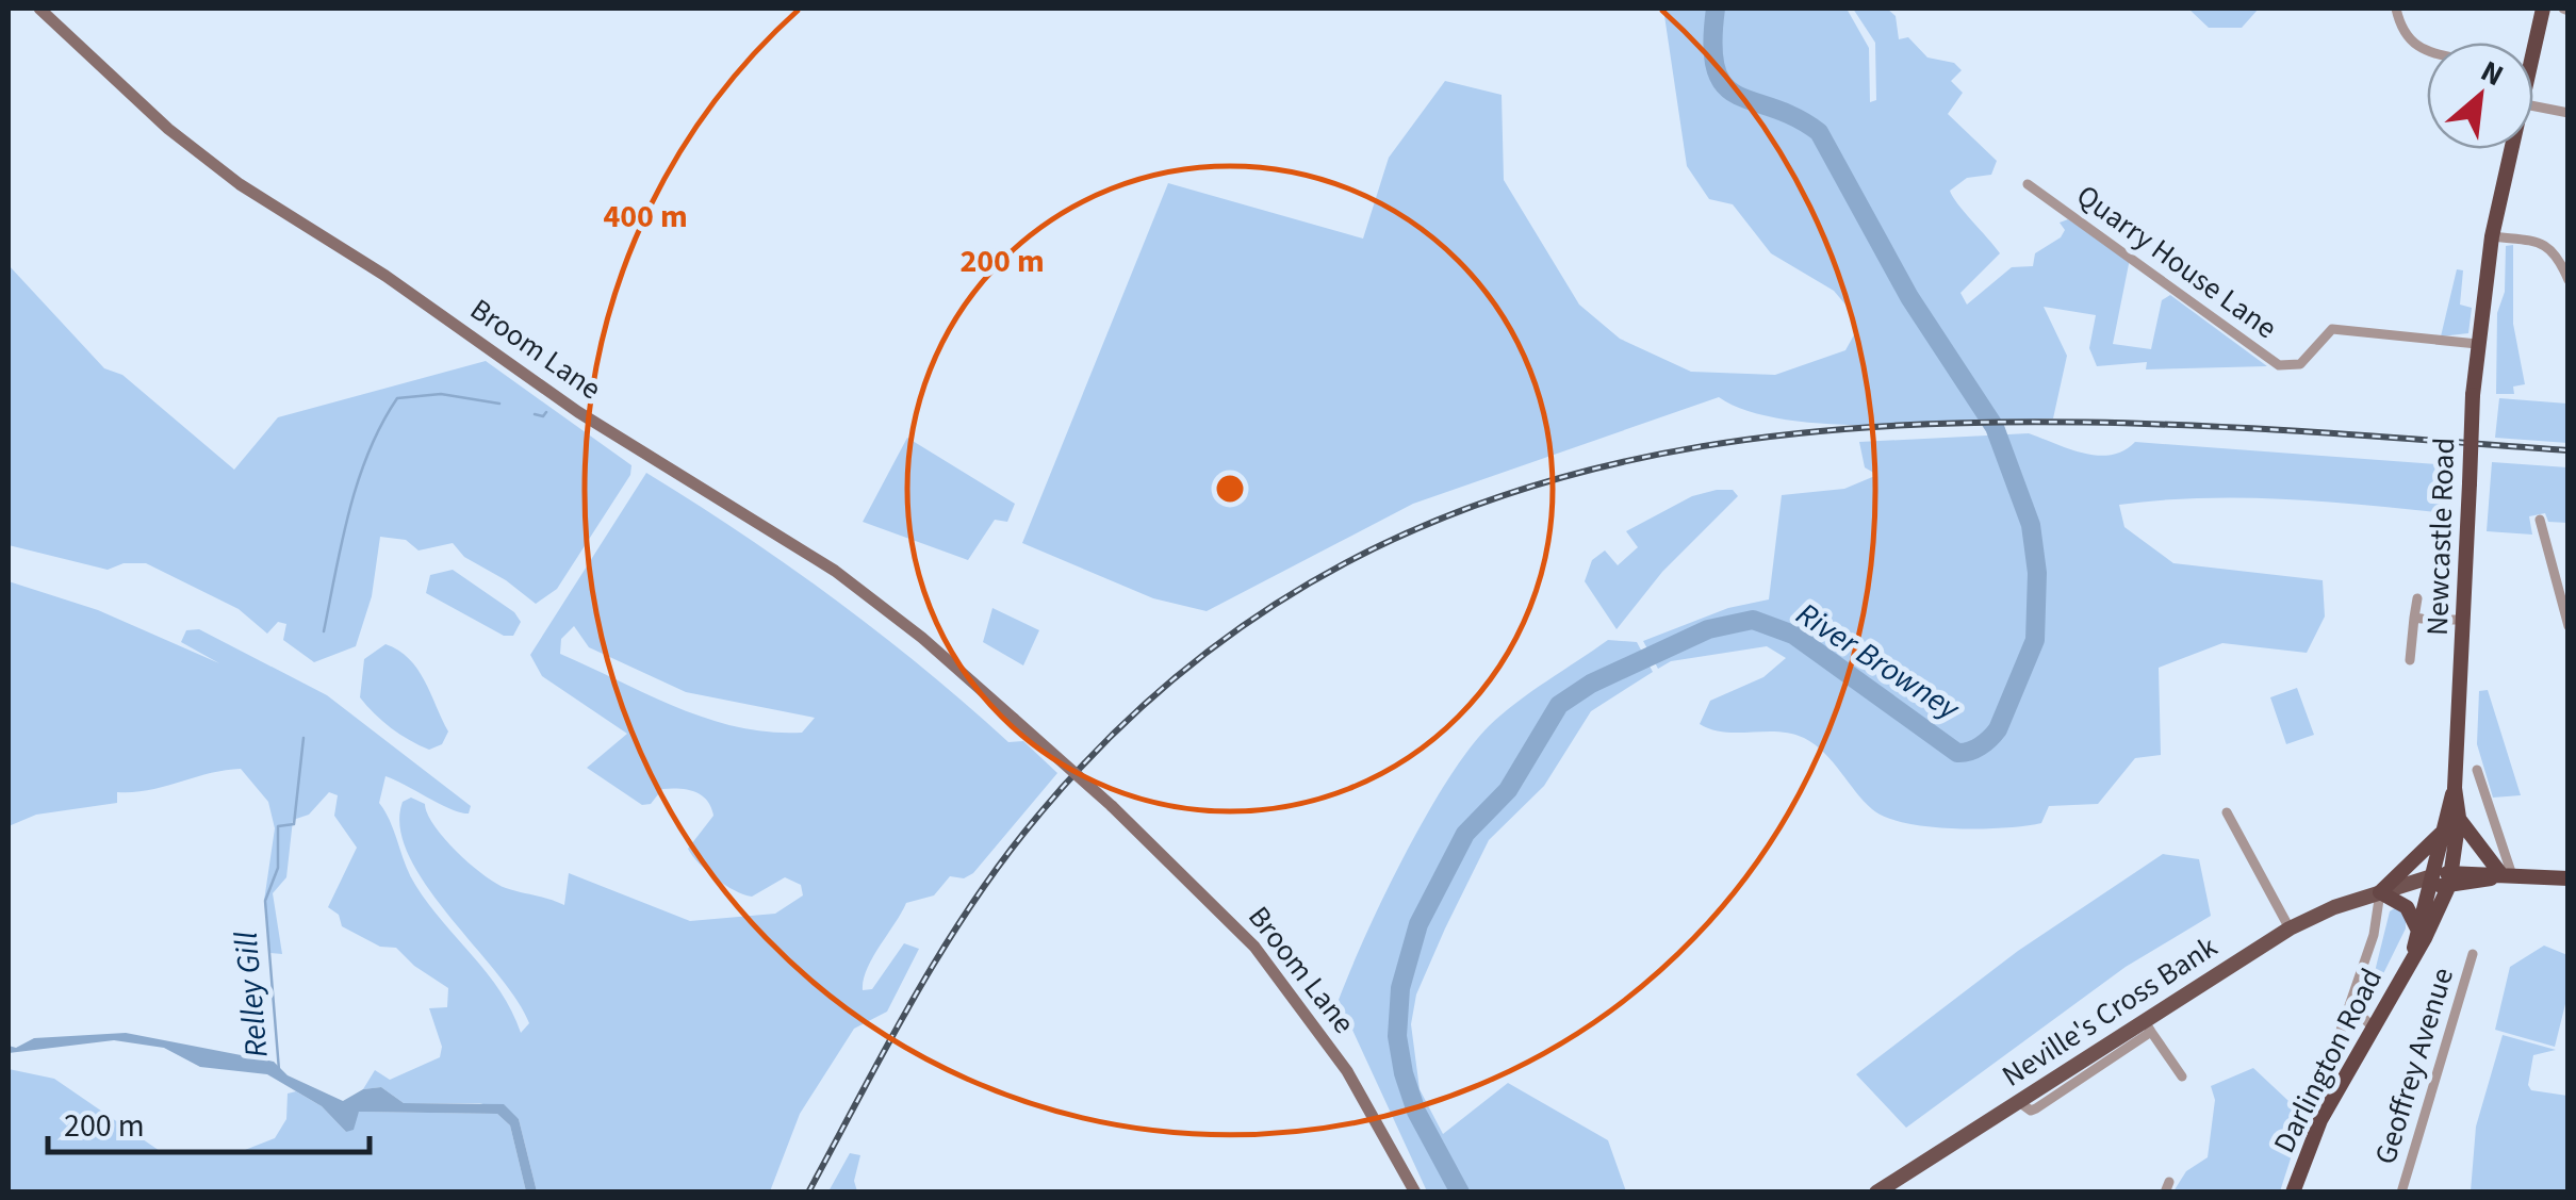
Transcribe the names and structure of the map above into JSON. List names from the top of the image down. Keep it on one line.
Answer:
{"streets":{"highway":["Newcastle Road","Darlington Road"],"main road":["Broom Lane","Neville's Cross Bank"],"street":["Quarry House Lane","Geoffrey Avenue"]},"crossings":[["Quarry House Lane","Newcastle Road"],["Newcastle Road","Neville's Cross Bank"],["Newcastle Road","Darlington Road"],["Neville's Cross Bank","Darlington Road"]],"water":["River Browney","Relley Gill"],"scale_bar":"200 m","north":"top right","rings":["400 m","200 m"]}
